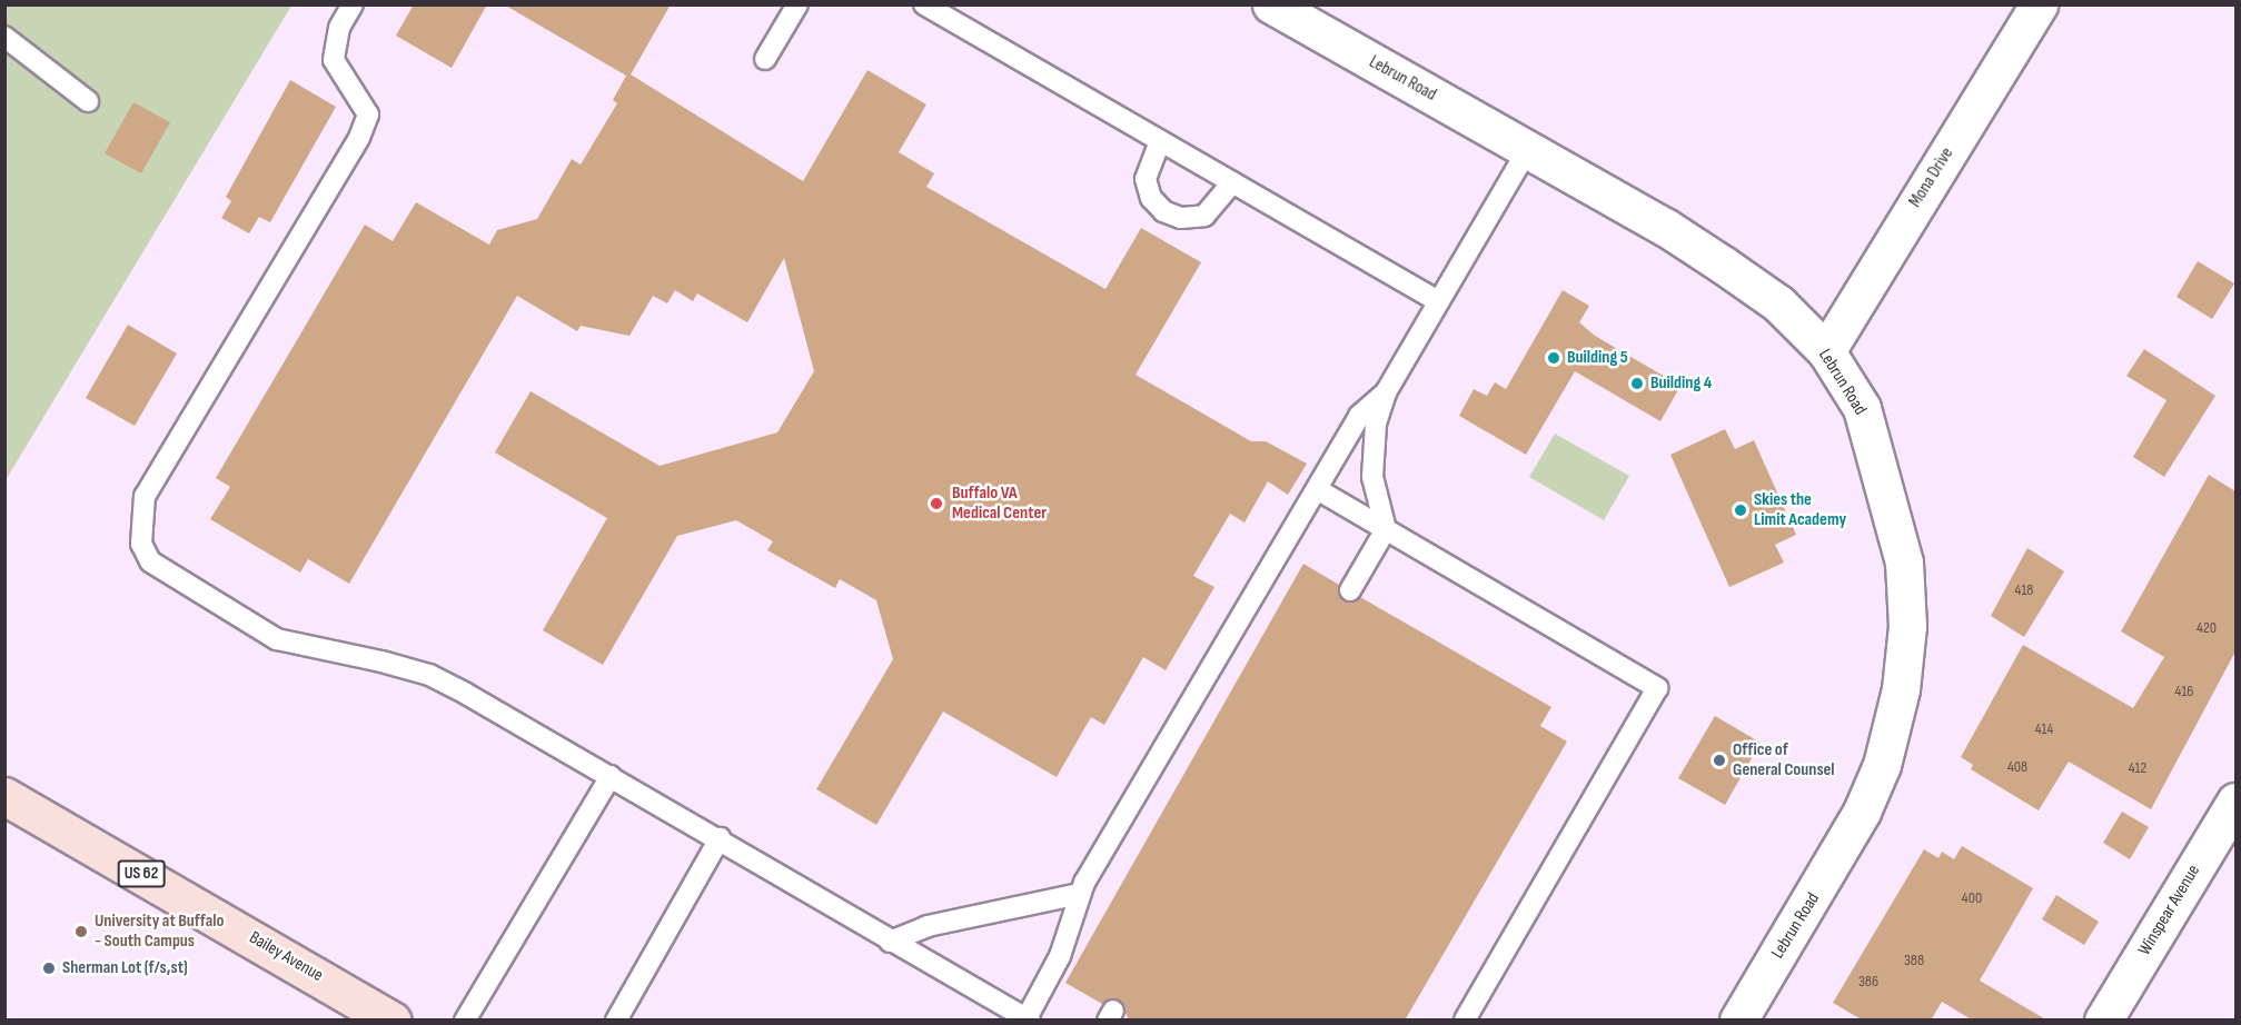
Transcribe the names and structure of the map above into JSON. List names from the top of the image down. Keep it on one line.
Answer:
{"streets":{"main road":["US 62","Bailey Avenue"],"street":["Lebrun Road","Mona Drive","Winspear Avenue"]},"crossings":[["Lebrun Road","Mona Drive"]],"places":["Building 5","Building 4","Buffalo VA Medical Center","Skies the Limit Academy","Office of General Counsel","University at Buffalo - South Campus","Sherman Lot (f/s,st)"],"house_numbers":["418","420","416","414","408","412","400","388","386"]}
